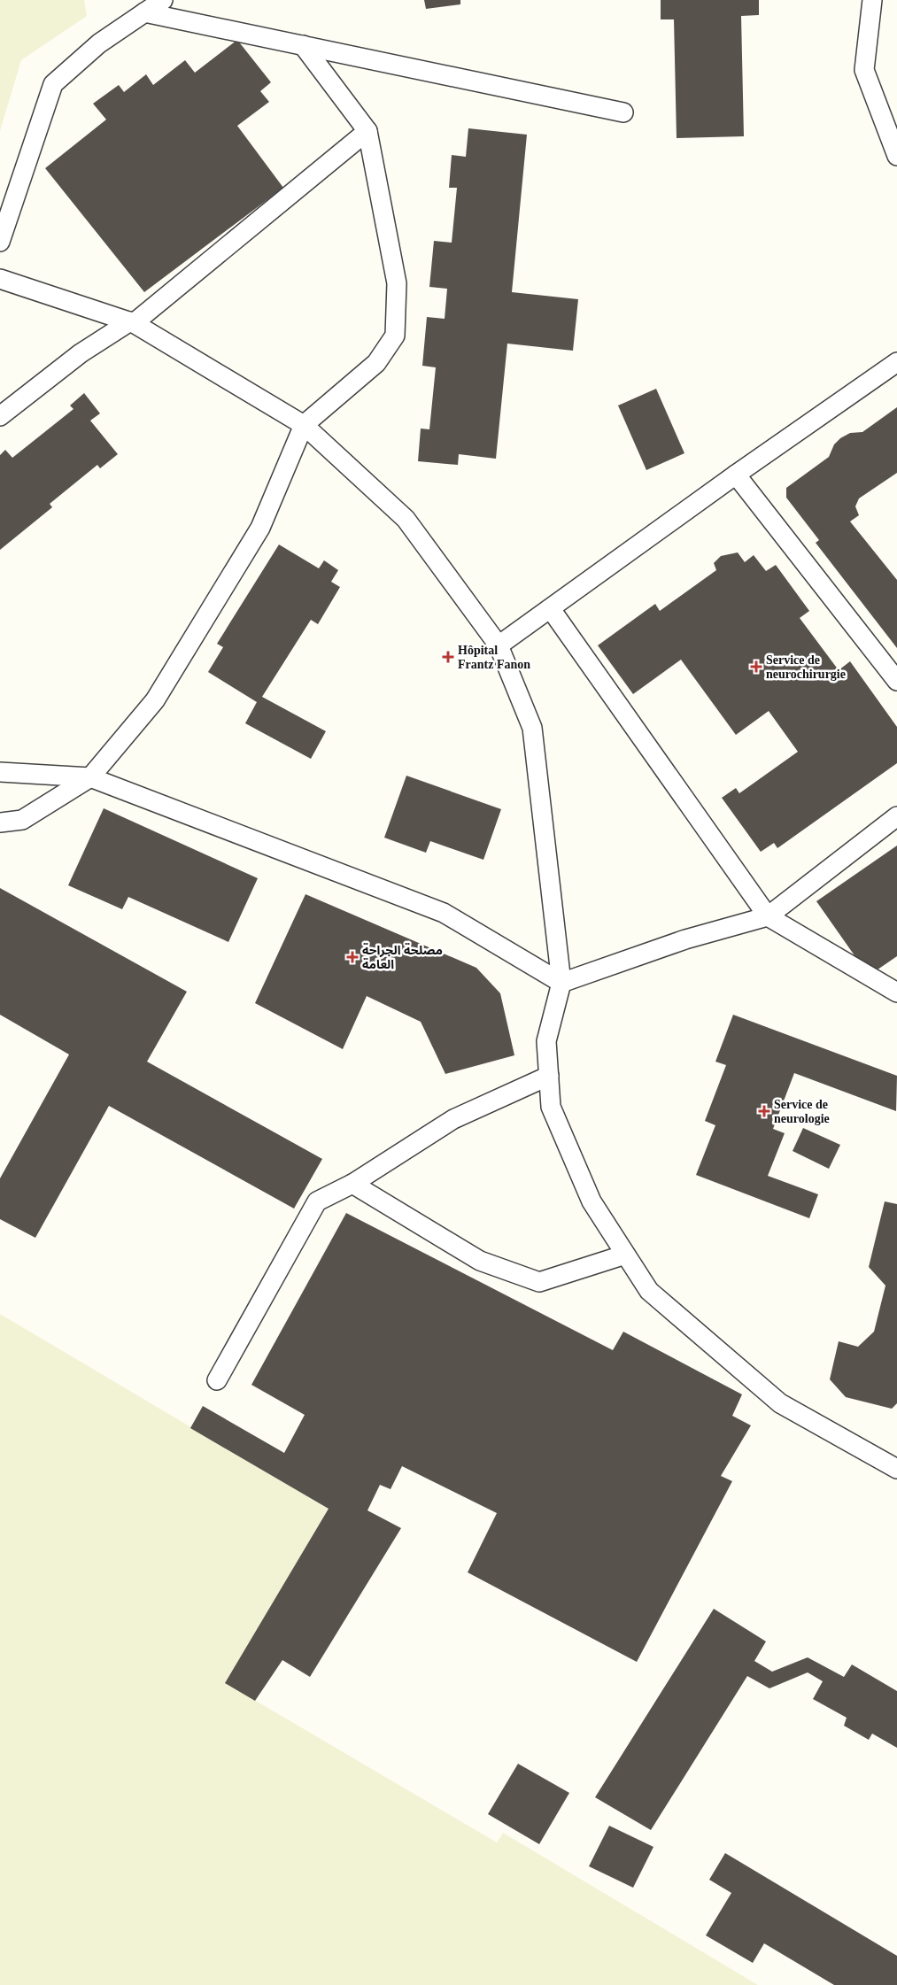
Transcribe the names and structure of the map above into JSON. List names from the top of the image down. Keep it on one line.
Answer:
{"places":{"health":["Hôpital Frantz Fanon","Service de neurochirurgie","مصلحة الجراحة العامة","Service de neurologie"]}}
